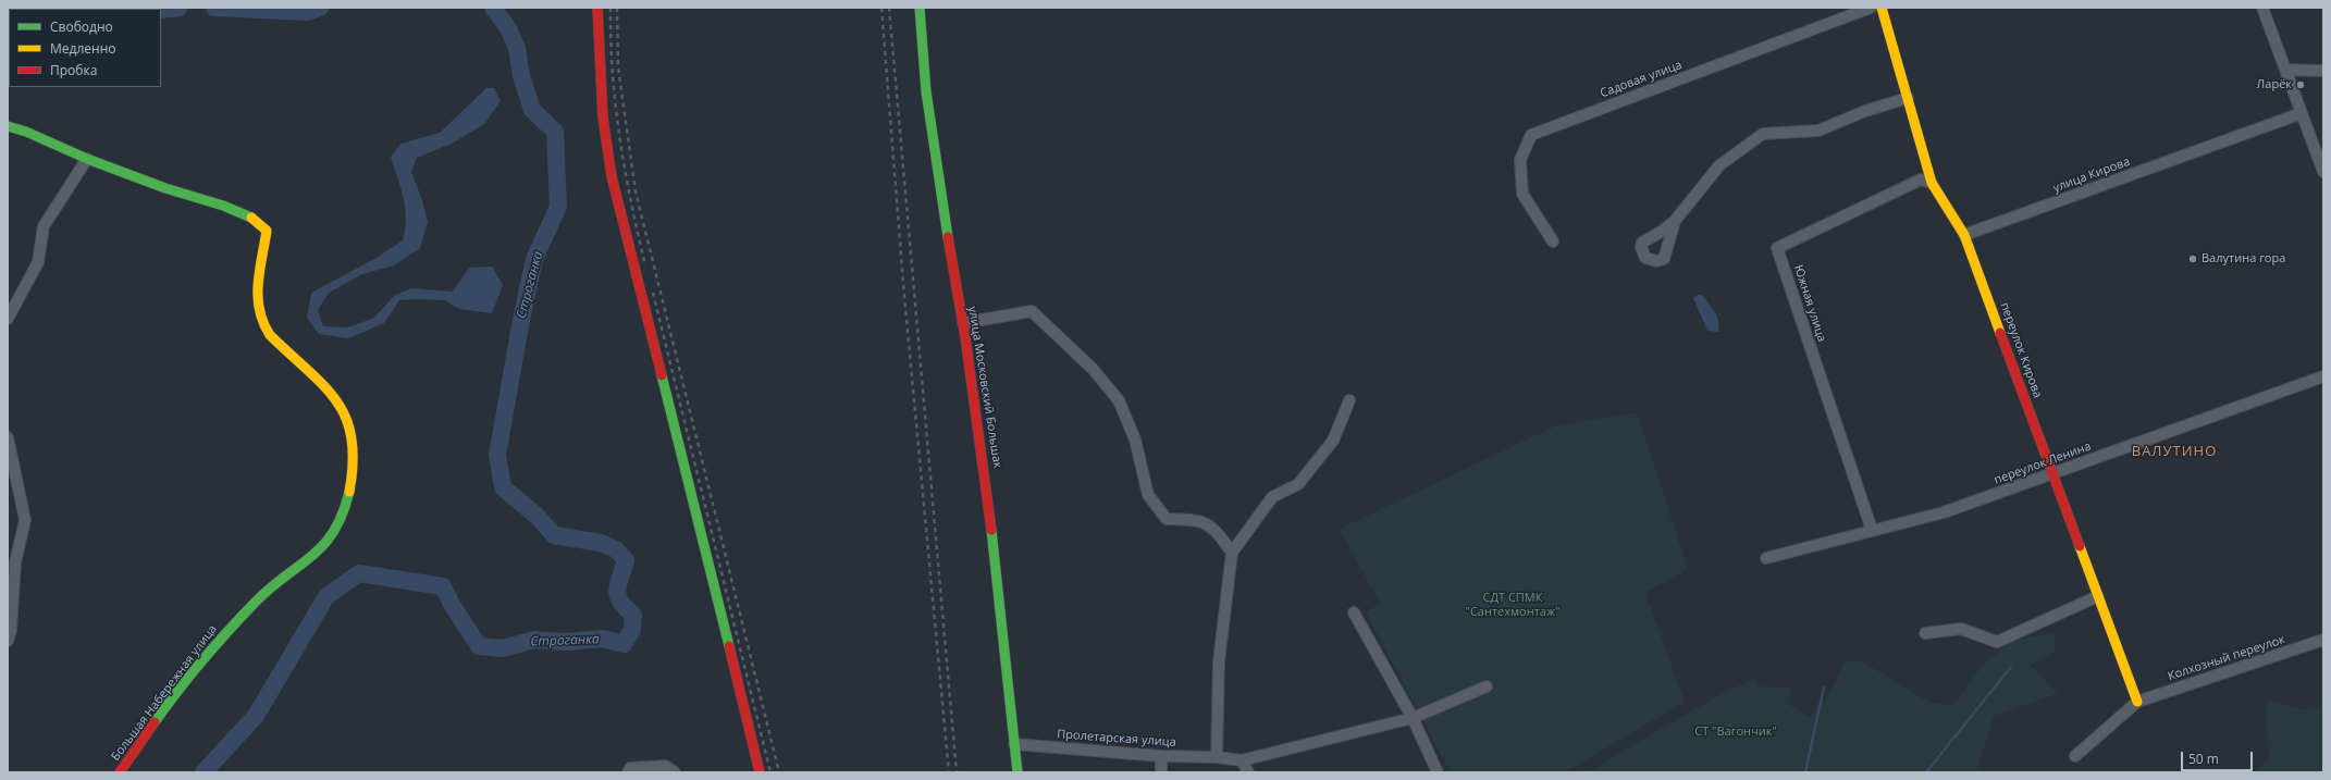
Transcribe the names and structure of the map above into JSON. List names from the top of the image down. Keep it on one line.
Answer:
{"streets":{"street":["Садовая улица","улица Кирова","Южная улица","переулок Кирова","улица Московский Большак","переулок Ленина","Колхозный переулок","Большая Набережная улица","Пролетарская улица"]},"crossings":[["улица Кирова","переулок Кирова"],["Южная улица","переулок Ленина"],["переулок Кирова","переулок Ленина"],["улица Московский Большак","Пролетарская улица"]],"districts":["ВАЛУТИНО"],"water":["Строганка"],"parks":["СДТ СПМК \"Сантехмонтаж\"","СТ \"Вагончик\""],"places":["Ларёк","Валутина гора"],"legend":["Свободно","Медленно","Пробка"],"scale_bar":"50 m"}
